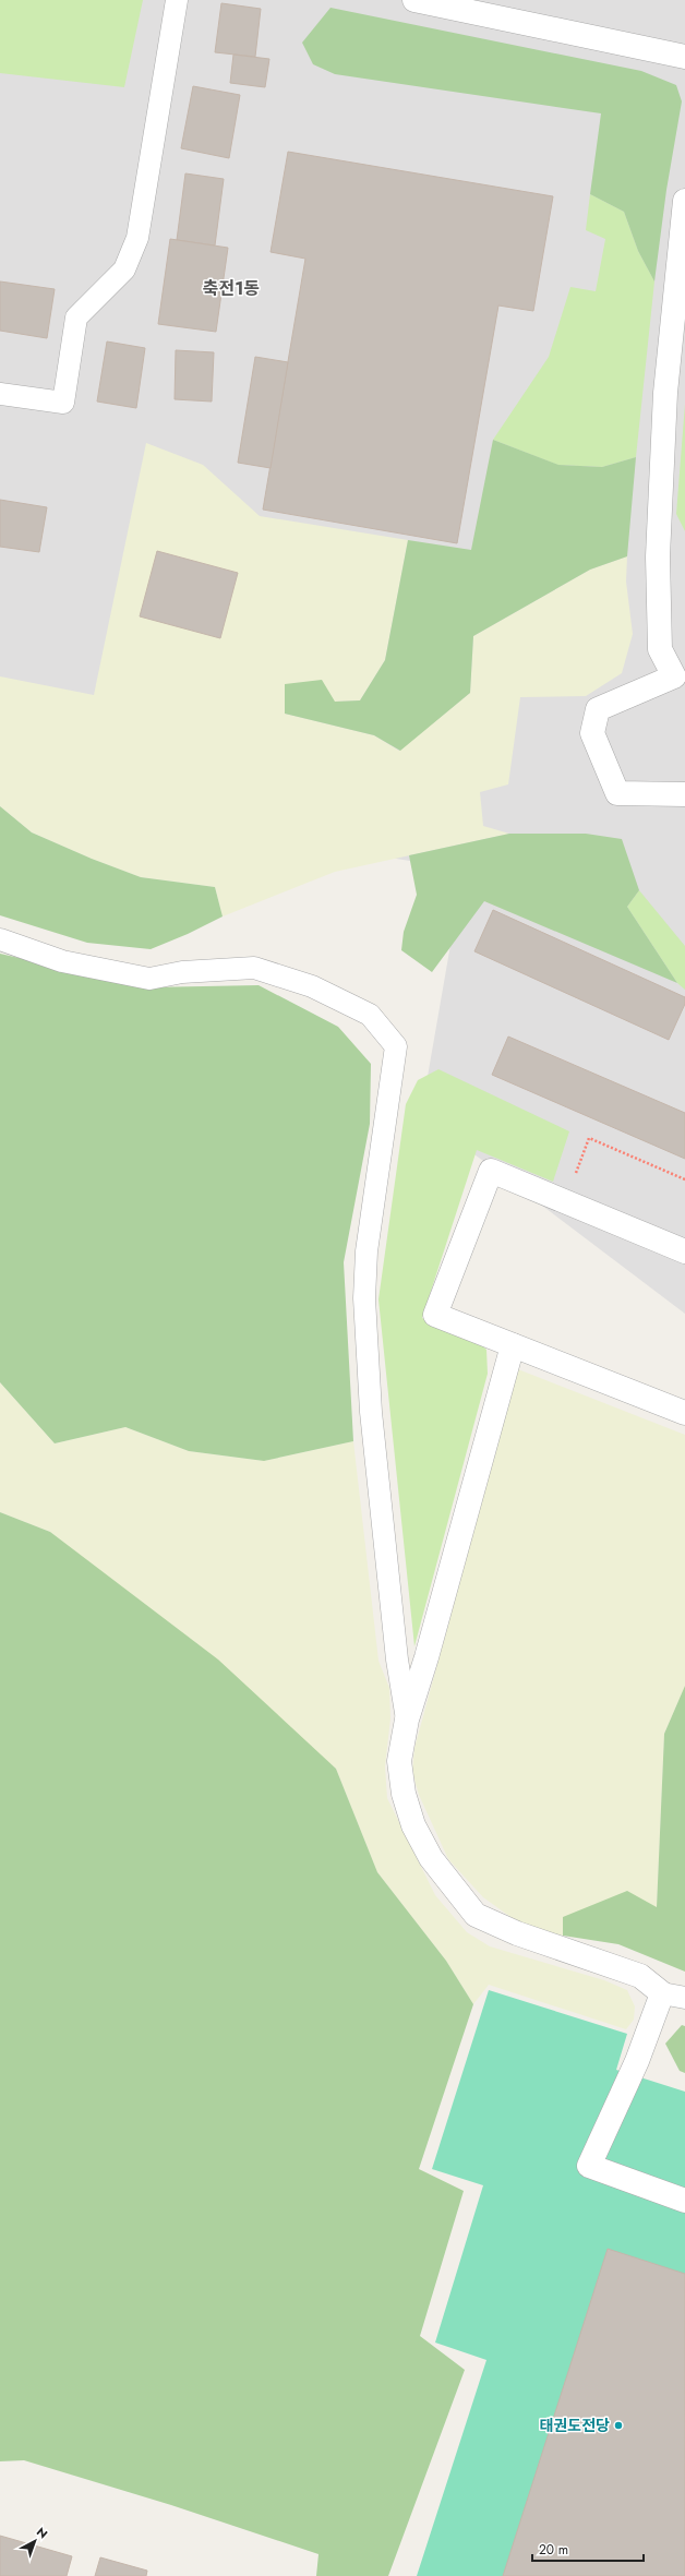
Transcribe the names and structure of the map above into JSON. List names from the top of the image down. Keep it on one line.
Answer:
{"districts":["축전1동"],"places":["태권도전당"],"scale_bar":"20 m","north":"top right"}
